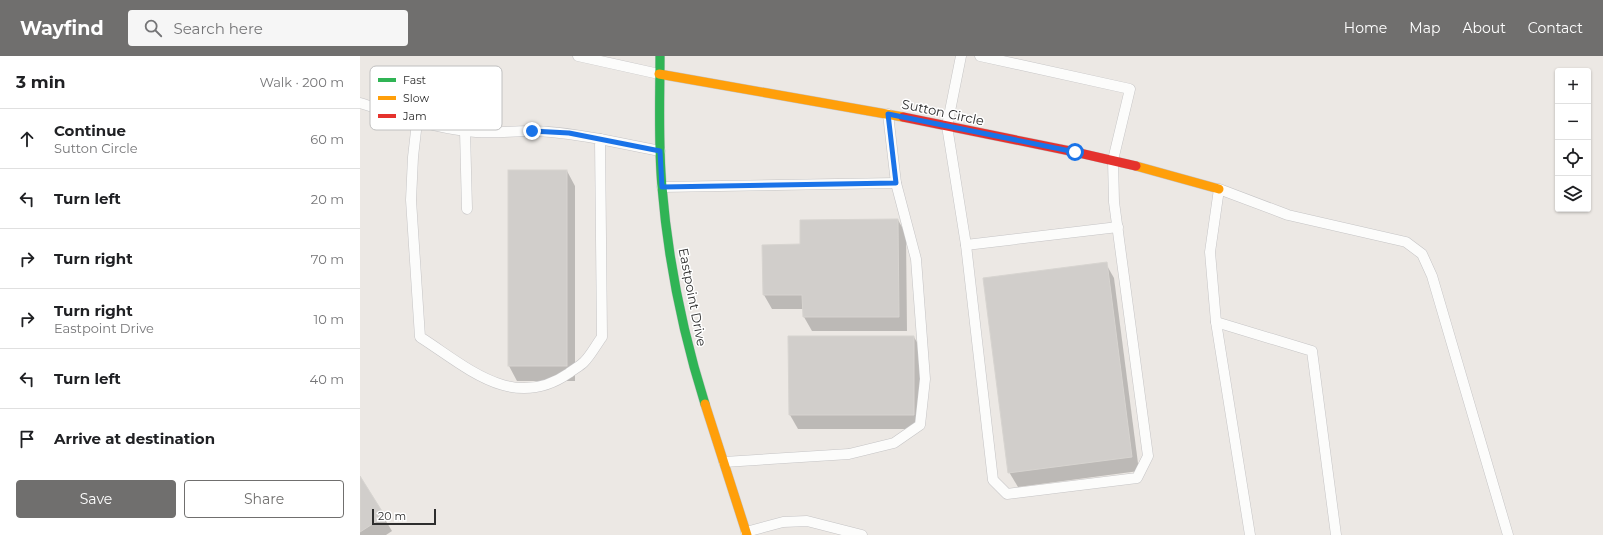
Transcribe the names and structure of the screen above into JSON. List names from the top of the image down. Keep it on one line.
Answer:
{"streets":{"street":["Sutton Circle","Eastpoint Drive"]},"crossings":[["Sutton Circle","Eastpoint Drive"]],"legend":["Fast","Slow","Jam"],"scale_bar":"20 m","page":{"header":"Wayfind","search":"Search here","nav":["Home","Map","About","Contact"],"heading":["3 min","Walk · 200 m"],"map_buttons":["+","−"],"list":[["Continue","Sutton Circle","60 m"],["Turn left","20 m"],["Turn right","70 m"],["Turn right","Eastpoint Drive","10 m"],["Turn left","40 m"],"Arrive at destination"],"buttons":["Save","Share"],"scale":"20 m"}}
